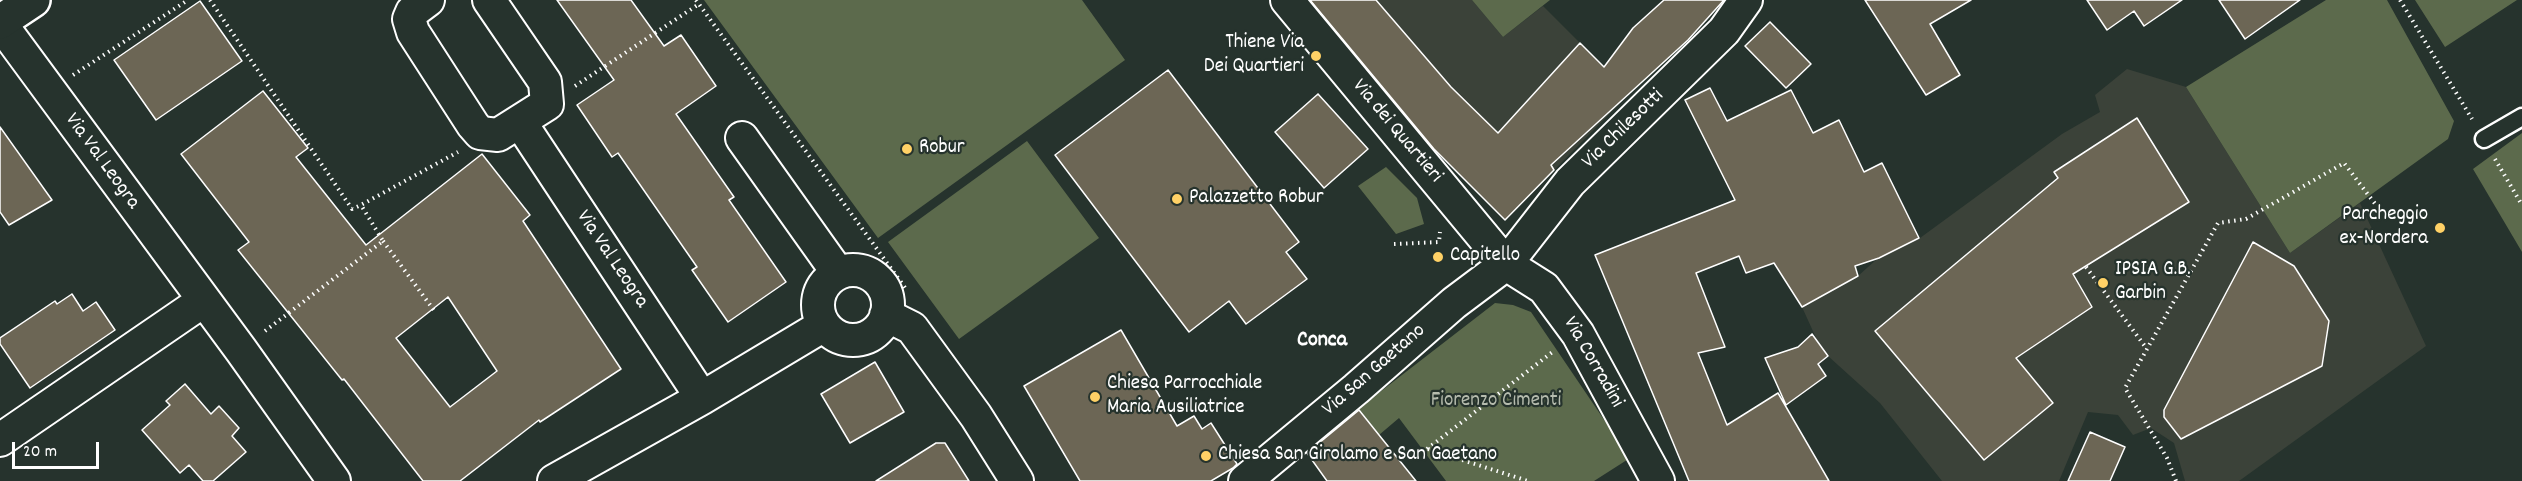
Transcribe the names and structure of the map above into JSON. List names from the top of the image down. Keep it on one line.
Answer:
{"streets":{"street":["Via Chilesotti","Via dei Quartieri","Via Val Leogra","Via Corradini","Via San Gaetano"]},"crossings":[["Via Chilesotti","Via dei Quartieri"],["Via Chilesotti","Via Corradini"],["Via Chilesotti","Via San Gaetano"],["Via dei Quartieri","Via Corradini"],["Via dei Quartieri","Via San Gaetano"],["Via Corradini","Via San Gaetano"]],"districts":["Conca"],"parks":["Fiorenzo Cimenti"],"places":["Thiene Via Dei Quartieri","Robur","Palazzetto Robur","Parcheggio ex-Nordera","Capitello","IPSIA G.B. Garbin","Chiesa Parrocchiale Maria Ausiliatrice","Chiesa San Girolamo e San Gaetano"],"scale_bar":"20 m"}
